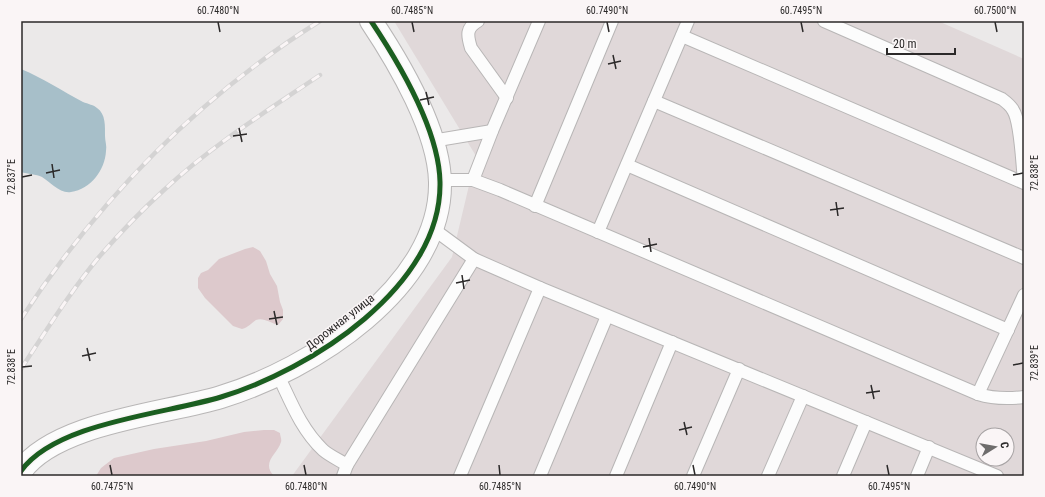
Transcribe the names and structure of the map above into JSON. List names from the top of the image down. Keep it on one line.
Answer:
{"streets":{"street":["Дорожная улица"]},"scale_bar":"20 m","north":"right","coordinates":["60.7480°N","60.7485°N","60.7490°N","60.7495°N","60.7500°N","72.838°E","72.837°E","72.839°E","60.7475°N"]}
